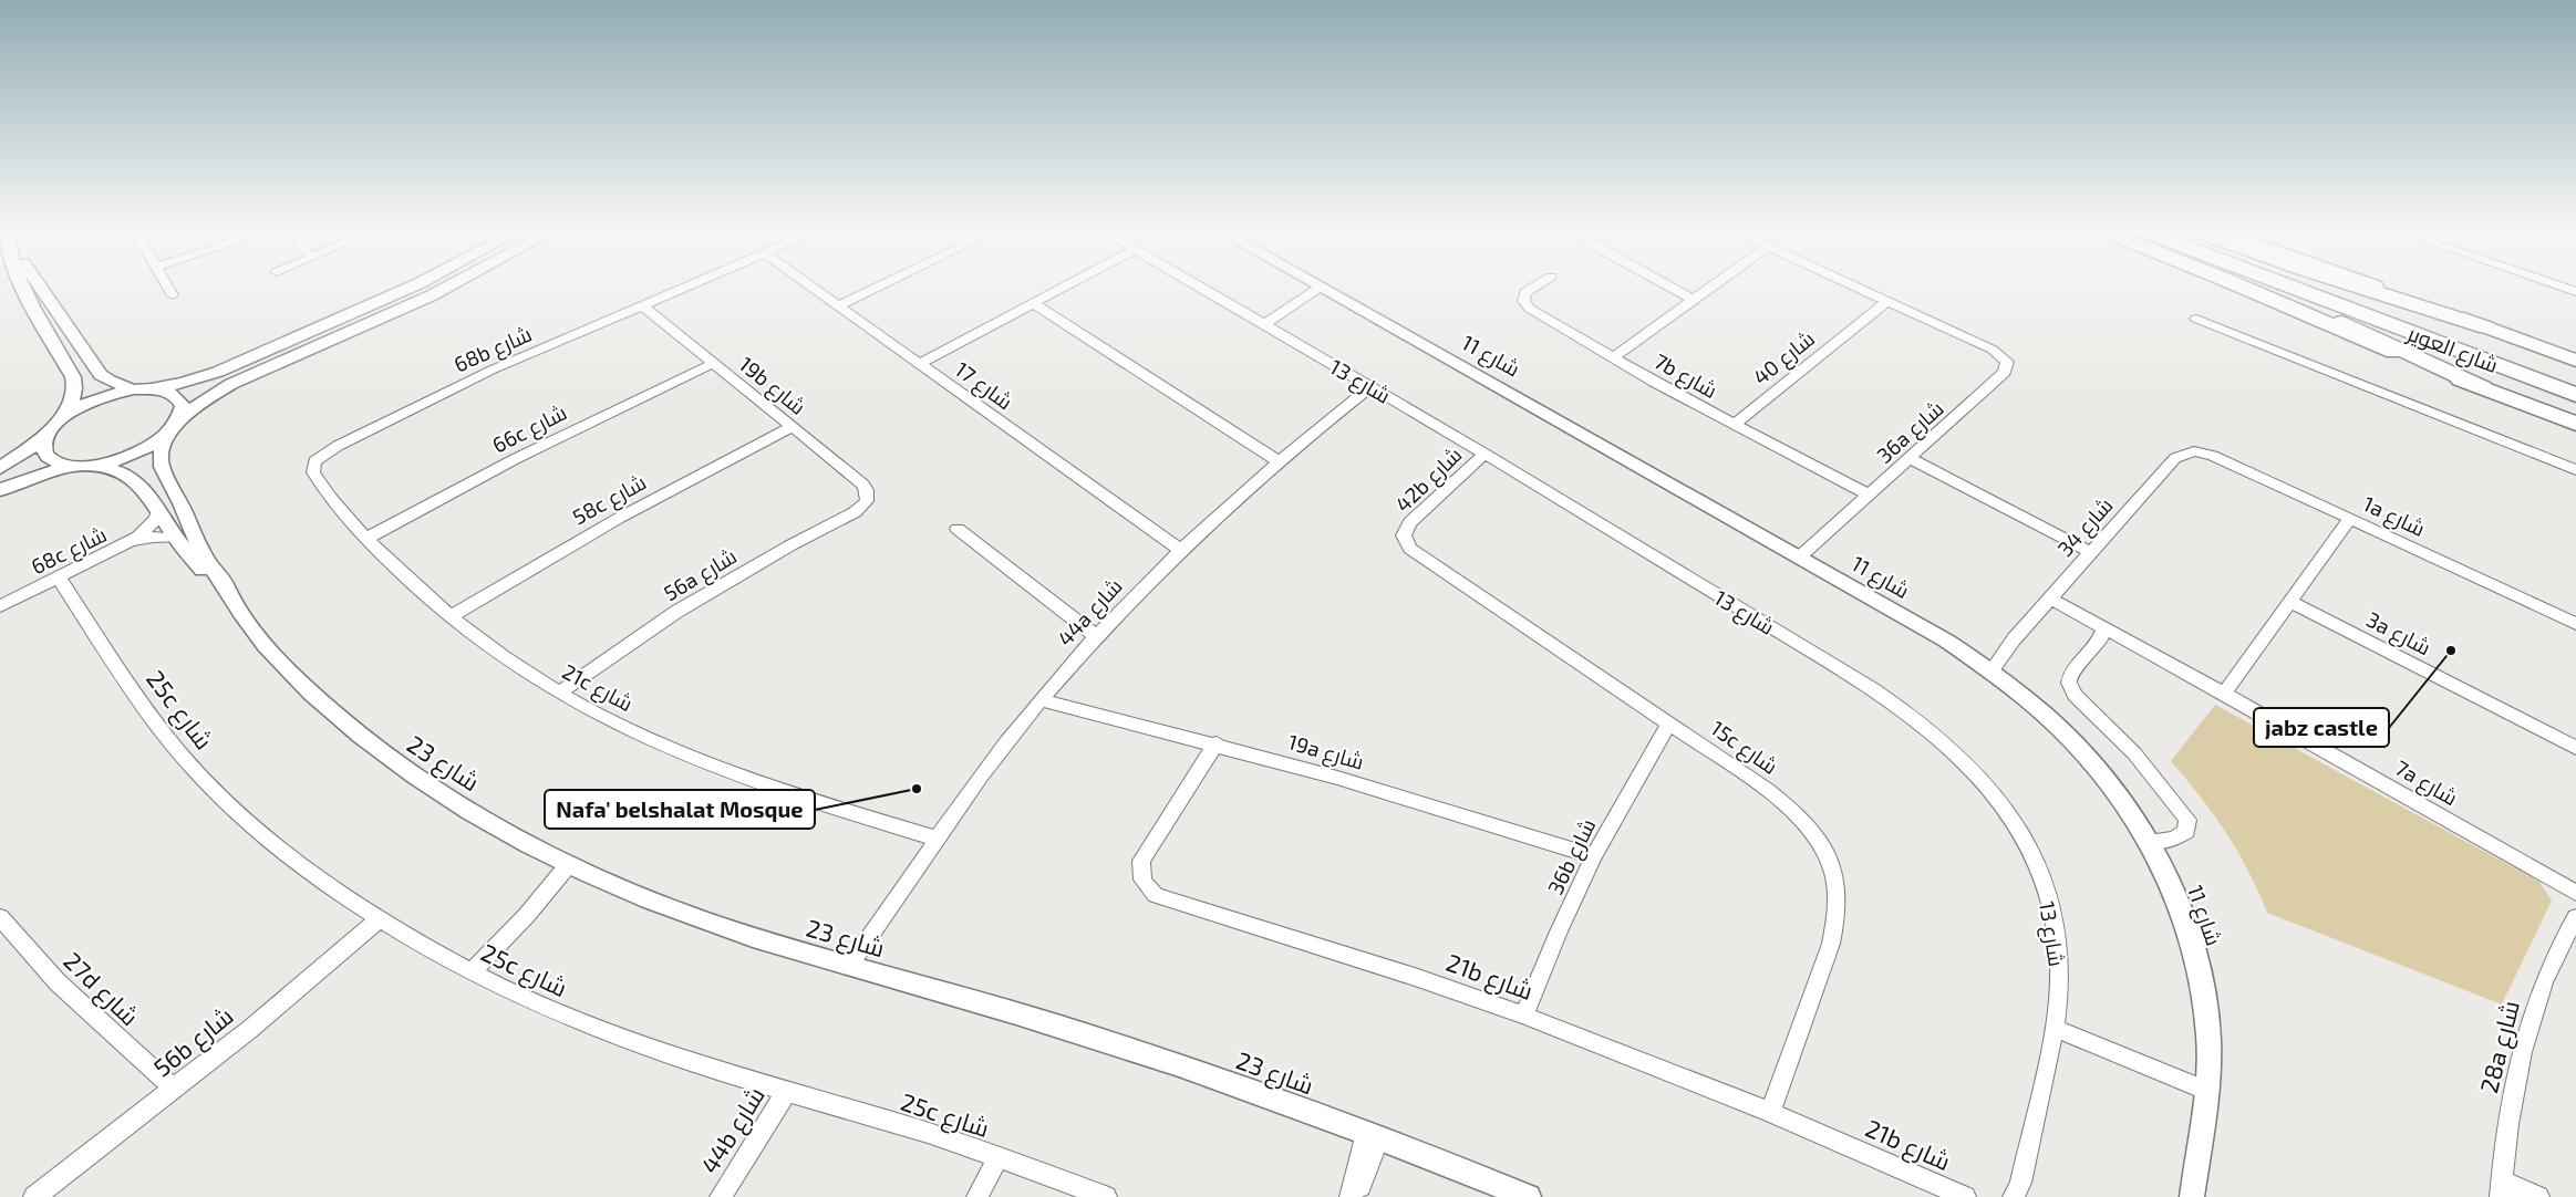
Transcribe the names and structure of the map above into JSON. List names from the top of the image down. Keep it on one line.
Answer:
{"streets":{"highway":["شارع العوير"],"street":["68b شارع","شارع 11","شارع 40","7b شارع","شارع 13","19b شارع","شارع 17","66c شارع","36a شارع","42b شارع","58c شارع","1a شارع","شارع 34","68c شارع","56a شارع","44a شارع","3a شارع","21c شارع","25c شارع","15c شارع","19a شارع","شارع 23","7a شارع","36b شارع","21b شارع","27d شارع","56b شارع","28a شارع","44b شارع"]},"crossings":[["68b شارع","19b شارع"],["68b شارع","21c شارع"],["شارع 11","36a شارع"],["شارع 11","شارع 34"],["شارع 40","7b شارع"],["شارع 40","36a شارع"],["7b شارع","36a شارع"],["شارع 13","42b شارع"],["شارع 13","44a شارع"],["19b شارع","66c شارع"],["19b شارع","58c شارع"],["19b شارع","56a شارع"],["شارع 17","44a شارع"],["66c شارع","21c شارع"],["42b شارع","15c شارع"],["58c شارع","21c شارع"],["1a شارع","شارع 34"],["شارع 34","7a شارع"],["68c شارع","25c شارع"],["68c شارع","شارع 23"],["56a شارع","21c شارع"],["44a شارع","21c شارع"],["44a شارع","19a شارع"],["44a شارع","شارع 23"],["25c شارع","56b شارع"],["25c شارع","44b شارع"],["15c شارع","36b شارع"],["15c شارع","21b شارع"],["19a شارع","36b شارع"],["19a شارع","21b شارع"],["36b شارع","21b شارع"],["27d شارع","56b شارع"]],"places":["jabz castle","Nafa' belshalat Mosque"]}
